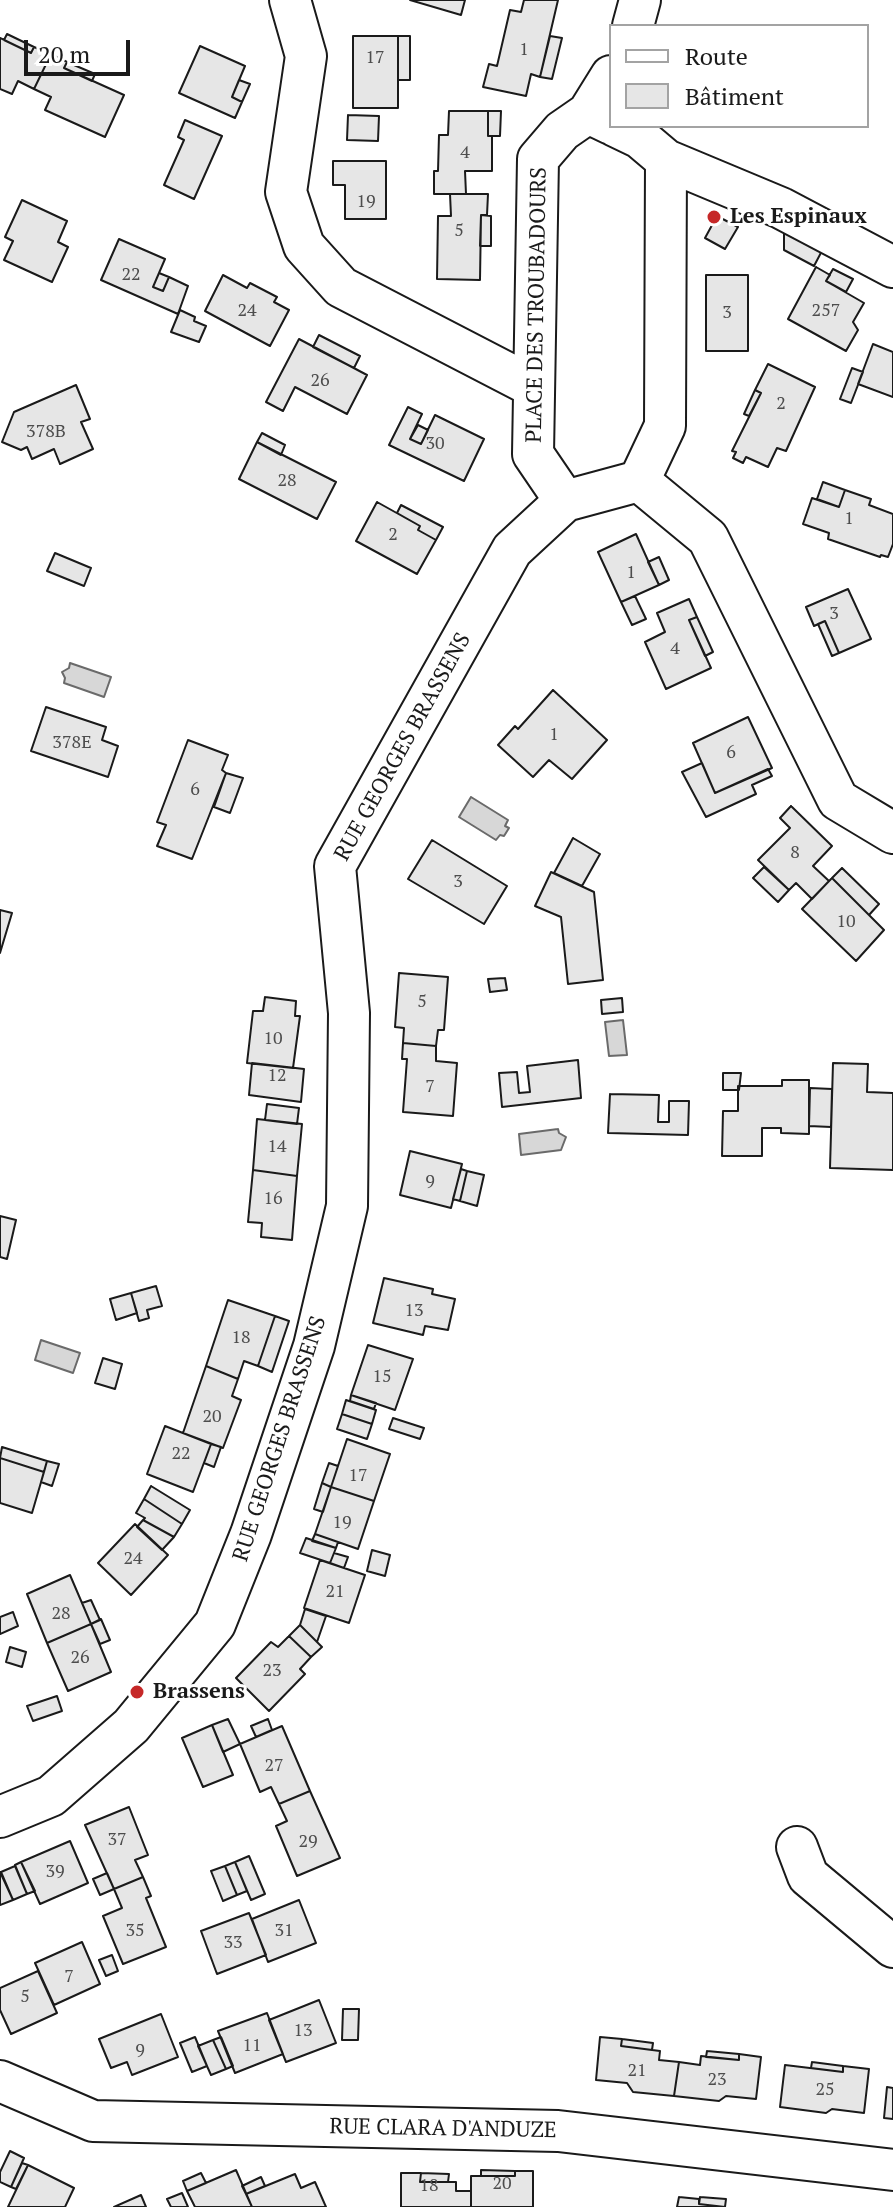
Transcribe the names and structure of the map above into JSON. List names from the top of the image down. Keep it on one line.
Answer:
{"streets":{"street":["PLACE DES TROUBADOURS","RUE GEORGES BRASSENS","RUE CLARA D'ANDUZE"]},"crossings":[["PLACE DES TROUBADOURS","RUE GEORGES BRASSENS"]],"places":["Les Espinaux","Brassens"],"house_numbers":["1","17","4","19","5","22","24","257","3","26","2","378B","30","28","1","2","1","3","4","1","378E","6","6","8","3","10","5","10","12","7","14","9","16","13","18","15","20","22","17","19","24","21","28","26","23","27","37","29","39","35","31","33","7","5","13","11","9","21","23","25","20","18"],"legend":["Route","Bâtiment"],"scale_bar":"20 m"}
